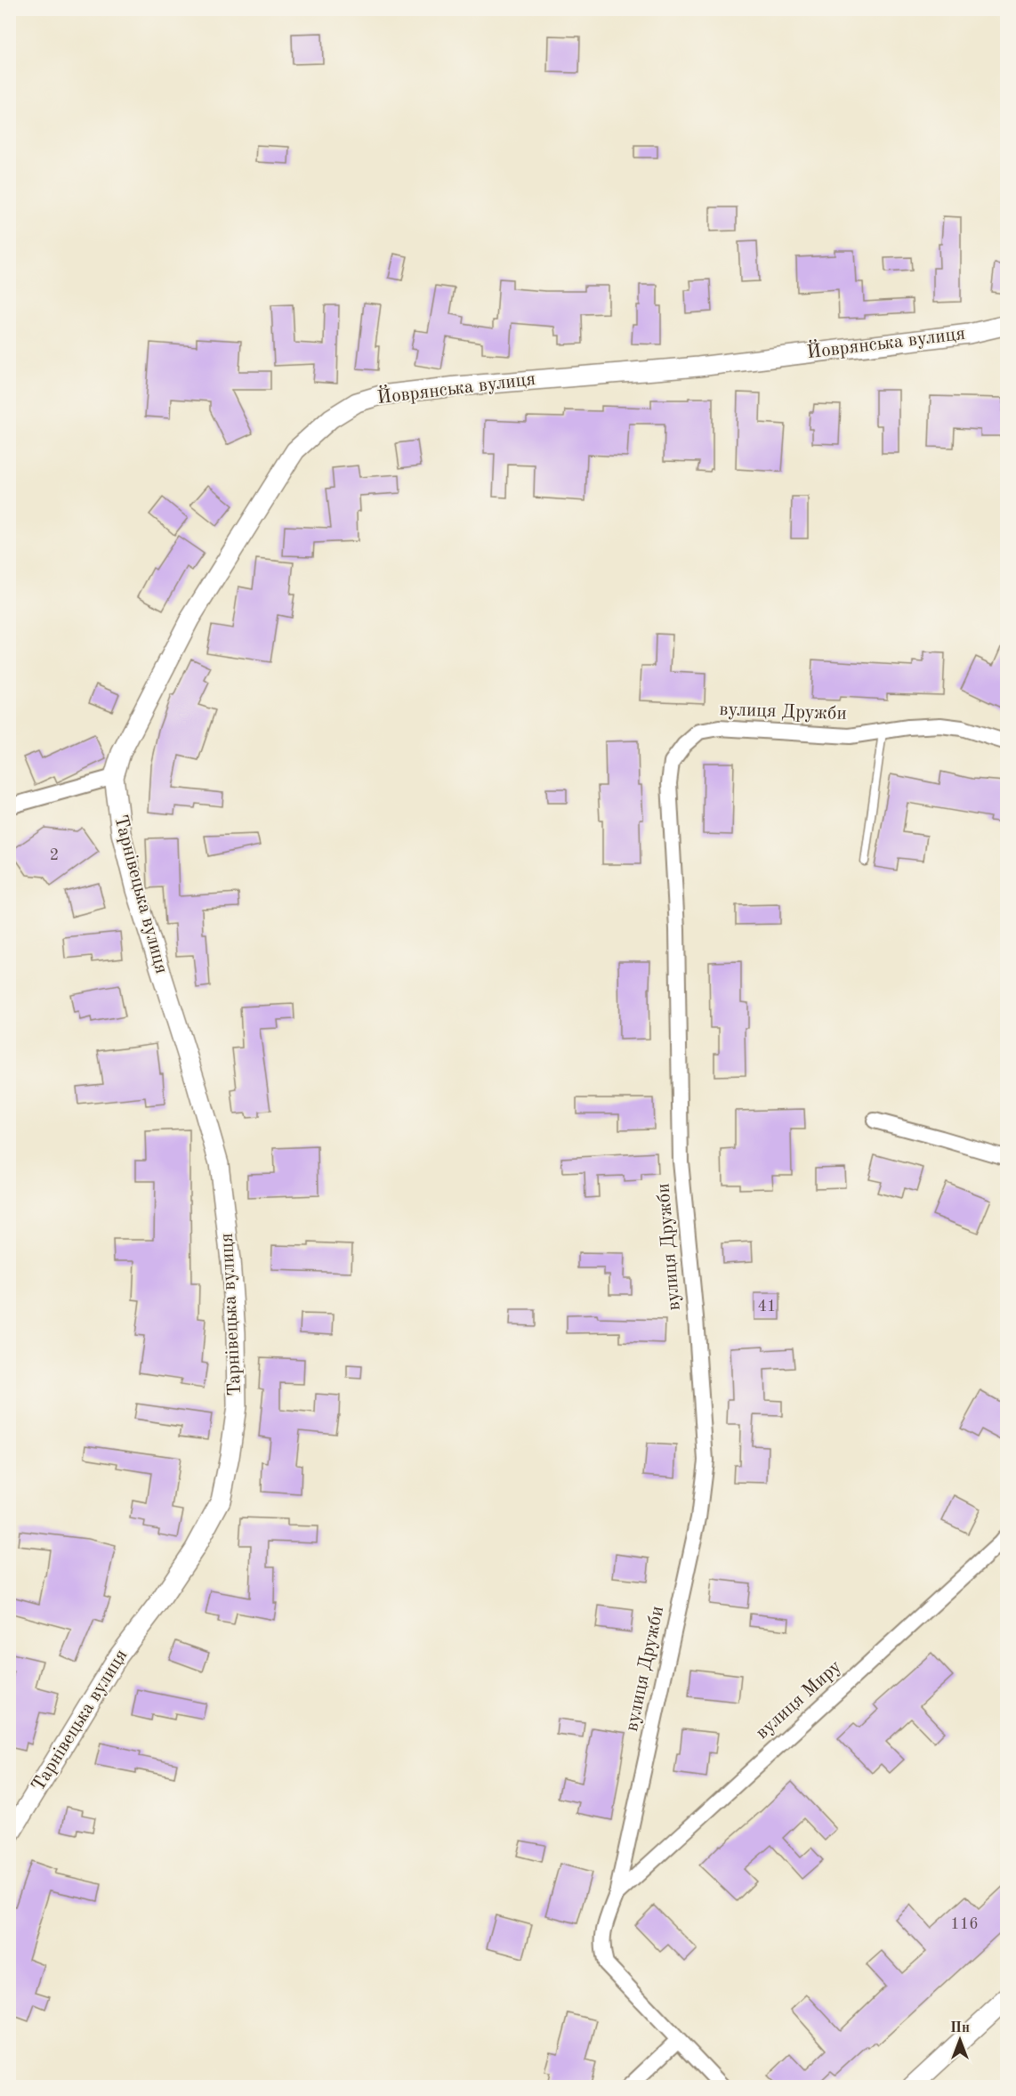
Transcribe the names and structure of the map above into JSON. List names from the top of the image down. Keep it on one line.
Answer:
{"streets":{"street":["Йоврянська вулиця","вулиця Дружби","Тарнівецька вулиця","вулиця Миру"]},"crossings":[["Йоврянська вулиця","Тарнівецька вулиця"],["вулиця Дружби","вулиця Миру"]],"house_numbers":["2","41","116"],"north":"top"}
